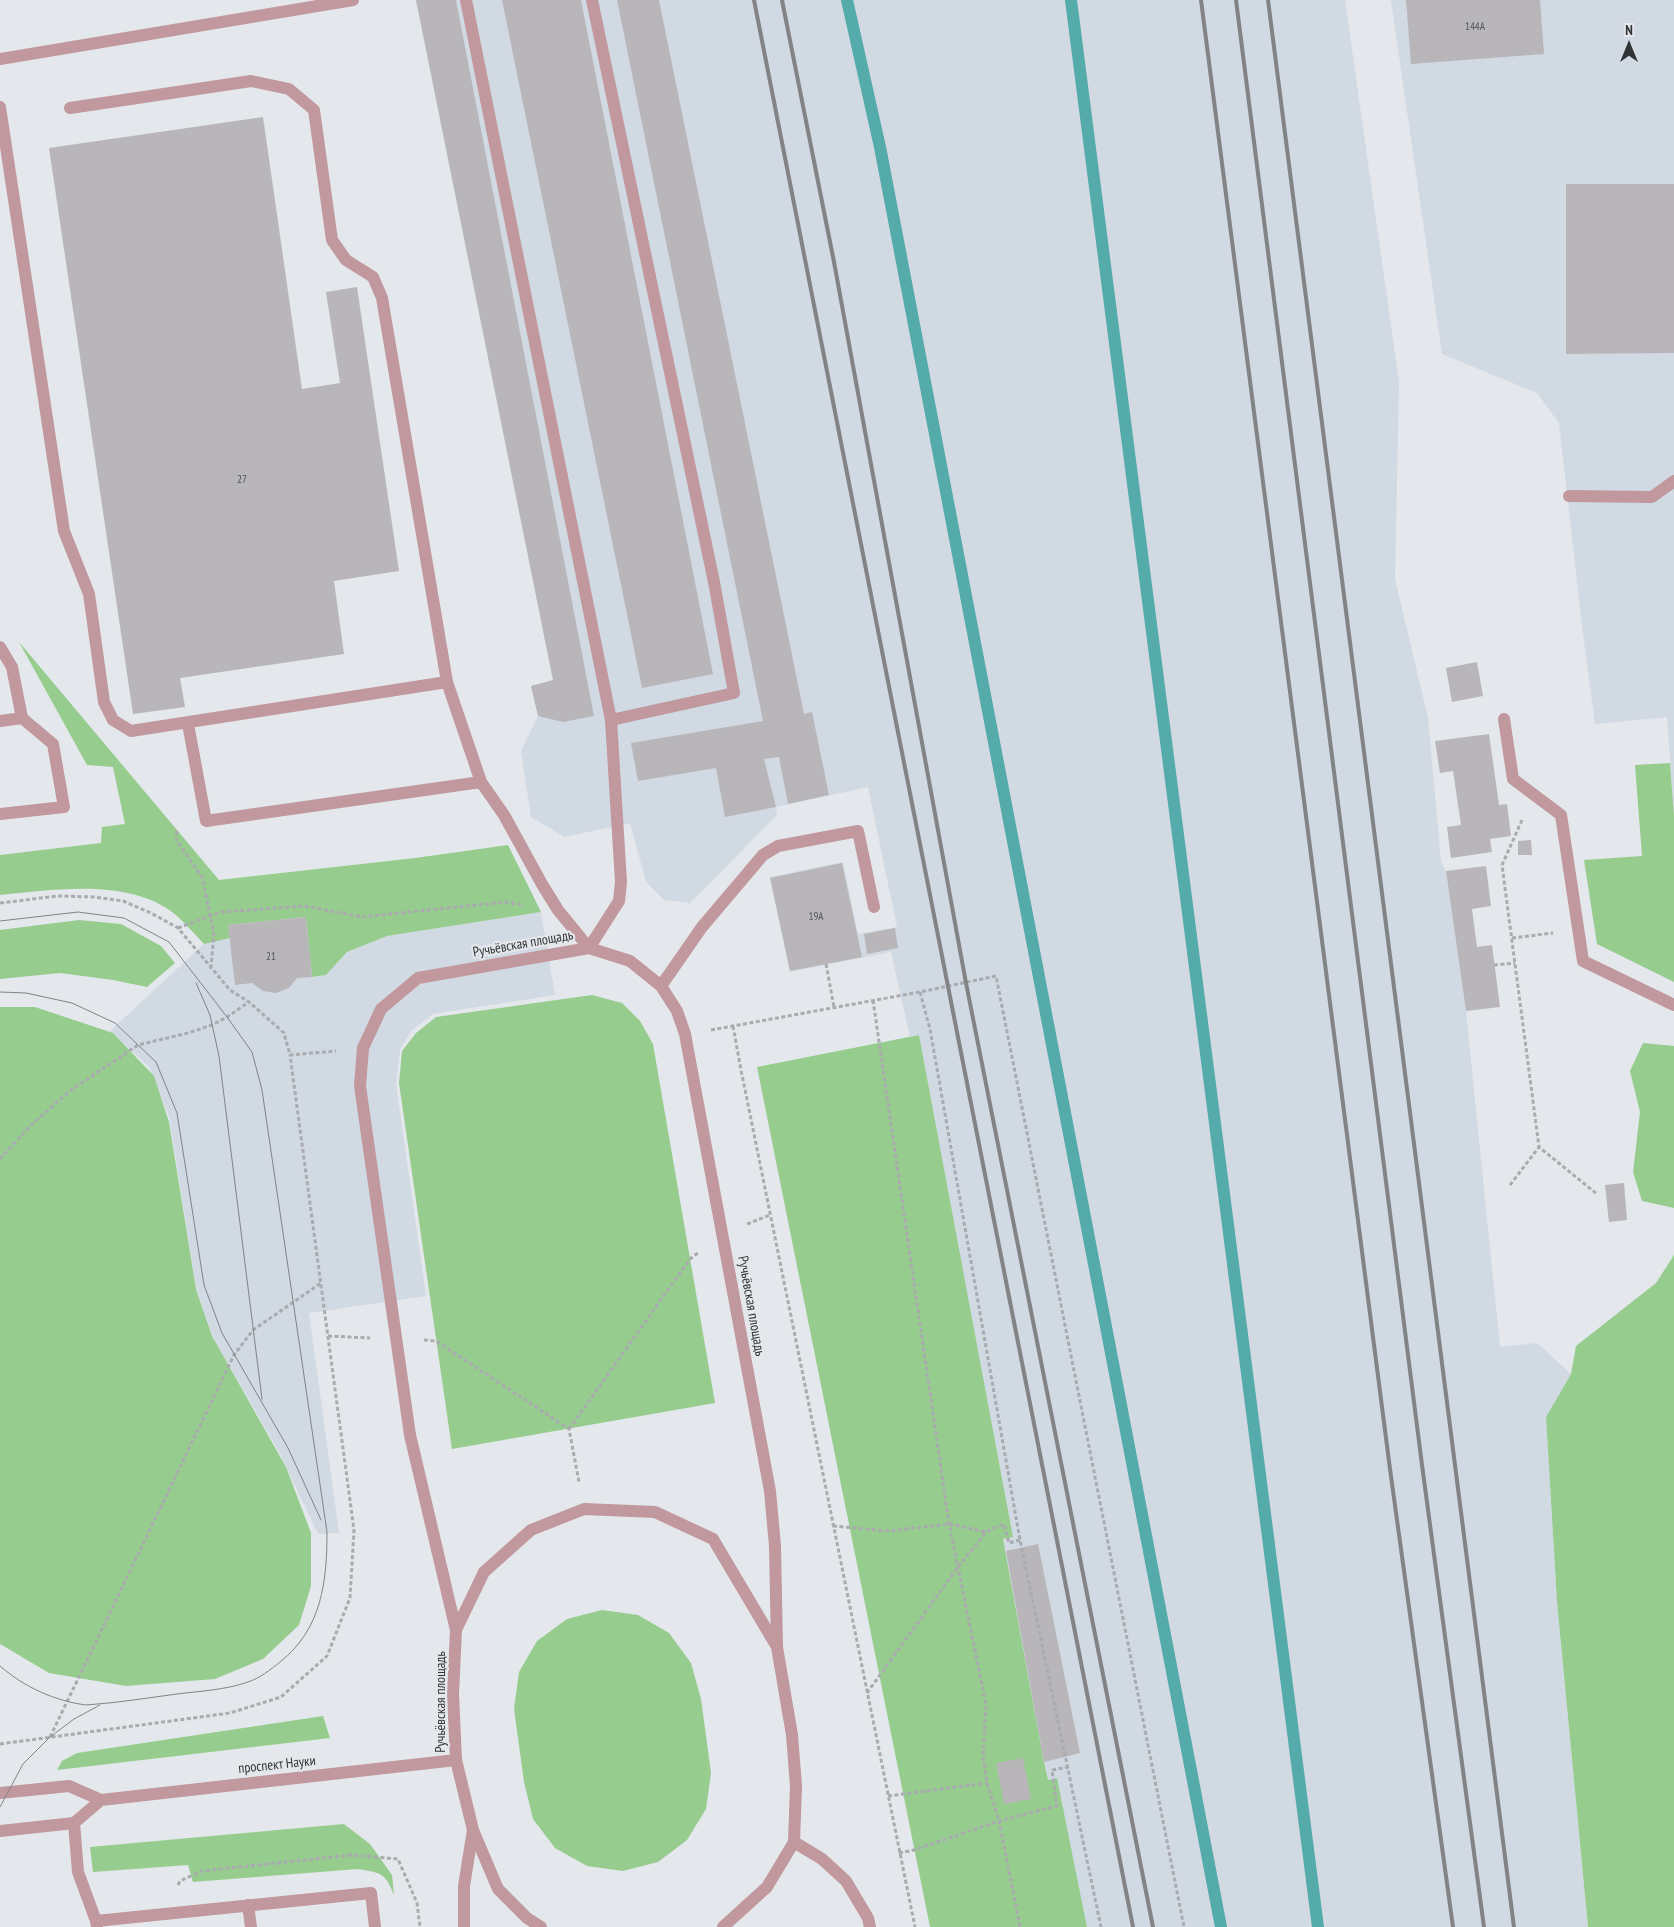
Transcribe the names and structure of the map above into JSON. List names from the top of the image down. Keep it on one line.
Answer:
{"streets":{"street":["Ручьёвская площадь","проспект Науки"]},"crossings":[["Ручьёвская площадь","проспект Науки"]],"house_numbers":["144А","27","19А","21"],"north":"top"}
